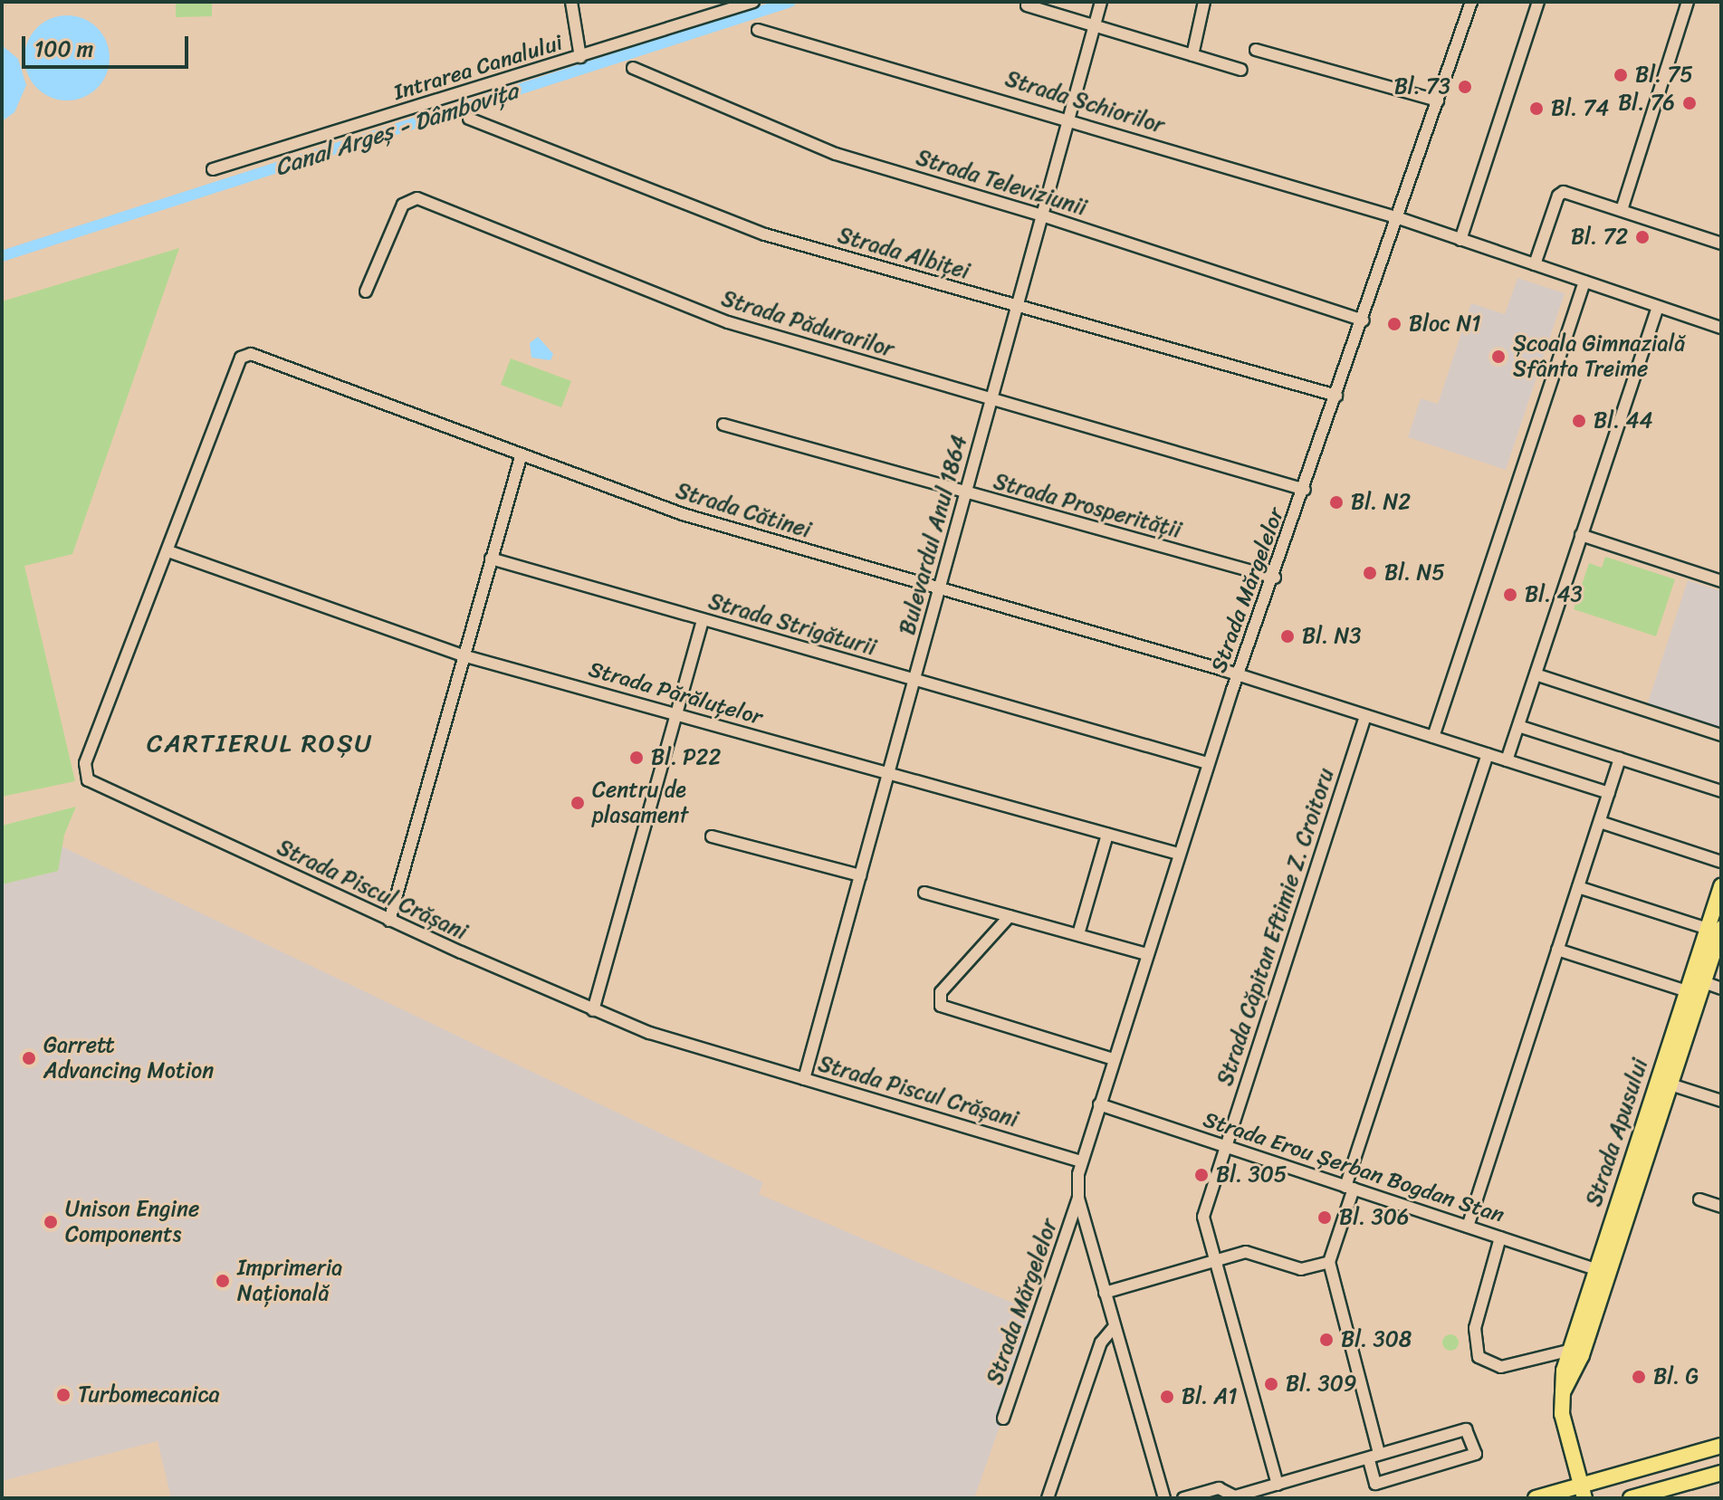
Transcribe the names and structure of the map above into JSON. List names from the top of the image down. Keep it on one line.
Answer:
{"streets":{"main road":["Strada Apusului"],"street":["Intrarea Canalului","Strada Schiorilor","Strada Televiziunii","Strada Albiței","Strada Pădurarilor","Strada Prosperității","Strada Cătinei","Bulevardul Anul 1864","Strada Mărgelelor","Strada Strigăturii","Strada Părăluțelor","Strada Piscul Crășani","Strada Căpitan Eftimie Z. Croitoru","Strada Erou Șerban Bogdan Stan"]},"crossings":[["Strada Schiorilor","Bulevardul Anul 1864"],["Strada Schiorilor","Strada Mărgelelor"],["Strada Televiziunii","Bulevardul Anul 1864"],["Strada Televiziunii","Strada Mărgelelor"],["Strada Albiței","Bulevardul Anul 1864"],["Strada Albiței","Strada Mărgelelor"],["Strada Pădurarilor","Bulevardul Anul 1864"],["Strada Pădurarilor","Strada Mărgelelor"],["Strada Prosperității","Bulevardul Anul 1864"],["Strada Prosperității","Strada Mărgelelor"],["Strada Cătinei","Bulevardul Anul 1864"],["Strada Cătinei","Strada Mărgelelor"],["Strada Cătinei","Strada Piscul Crășani"],["Strada Cătinei","Strada Căpitan Eftimie Z. Croitoru"],["Bulevardul Anul 1864","Strada Strigăturii"],["Bulevardul Anul 1864","Strada Părăluțelor"],["Bulevardul Anul 1864","Strada Piscul Crășani"],["Strada Mărgelelor","Strada Strigăturii"],["Strada Mărgelelor","Strada Părăluțelor"],["Strada Mărgelelor","Strada Piscul Crășani"],["Strada Mărgelelor","Strada Erou Șerban Bogdan Stan"],["Strada Părăluțelor","Strada Piscul Crășani"],["Strada Căpitan Eftimie Z. Croitoru","Strada Erou Șerban Bogdan Stan"],["Strada Apusului","Strada Erou Șerban Bogdan Stan"]],"districts":["CARTIERUL ROȘU"],"water":["Canal Argeș - Dâmbovița"],"places":["Bl. 75","Bl. 73","Bl. 76","Bl. 74","Bl. 72","Bloc N1","Școala Gimnazială Sfânta Treime","Bl. 44","Bl. N2","Bl. N5","Bl. 43","Bl. N3","Bl. P22","Centru de plasament","Garrett Advancing Motion","Bl. 305","Bl. 306","Unison Engine Components","Imprimeria Națională","Bl. 308","Bl. G","Bl. 309","Turbomecanica","Bl. A1"],"scale_bar":"100 m"}
